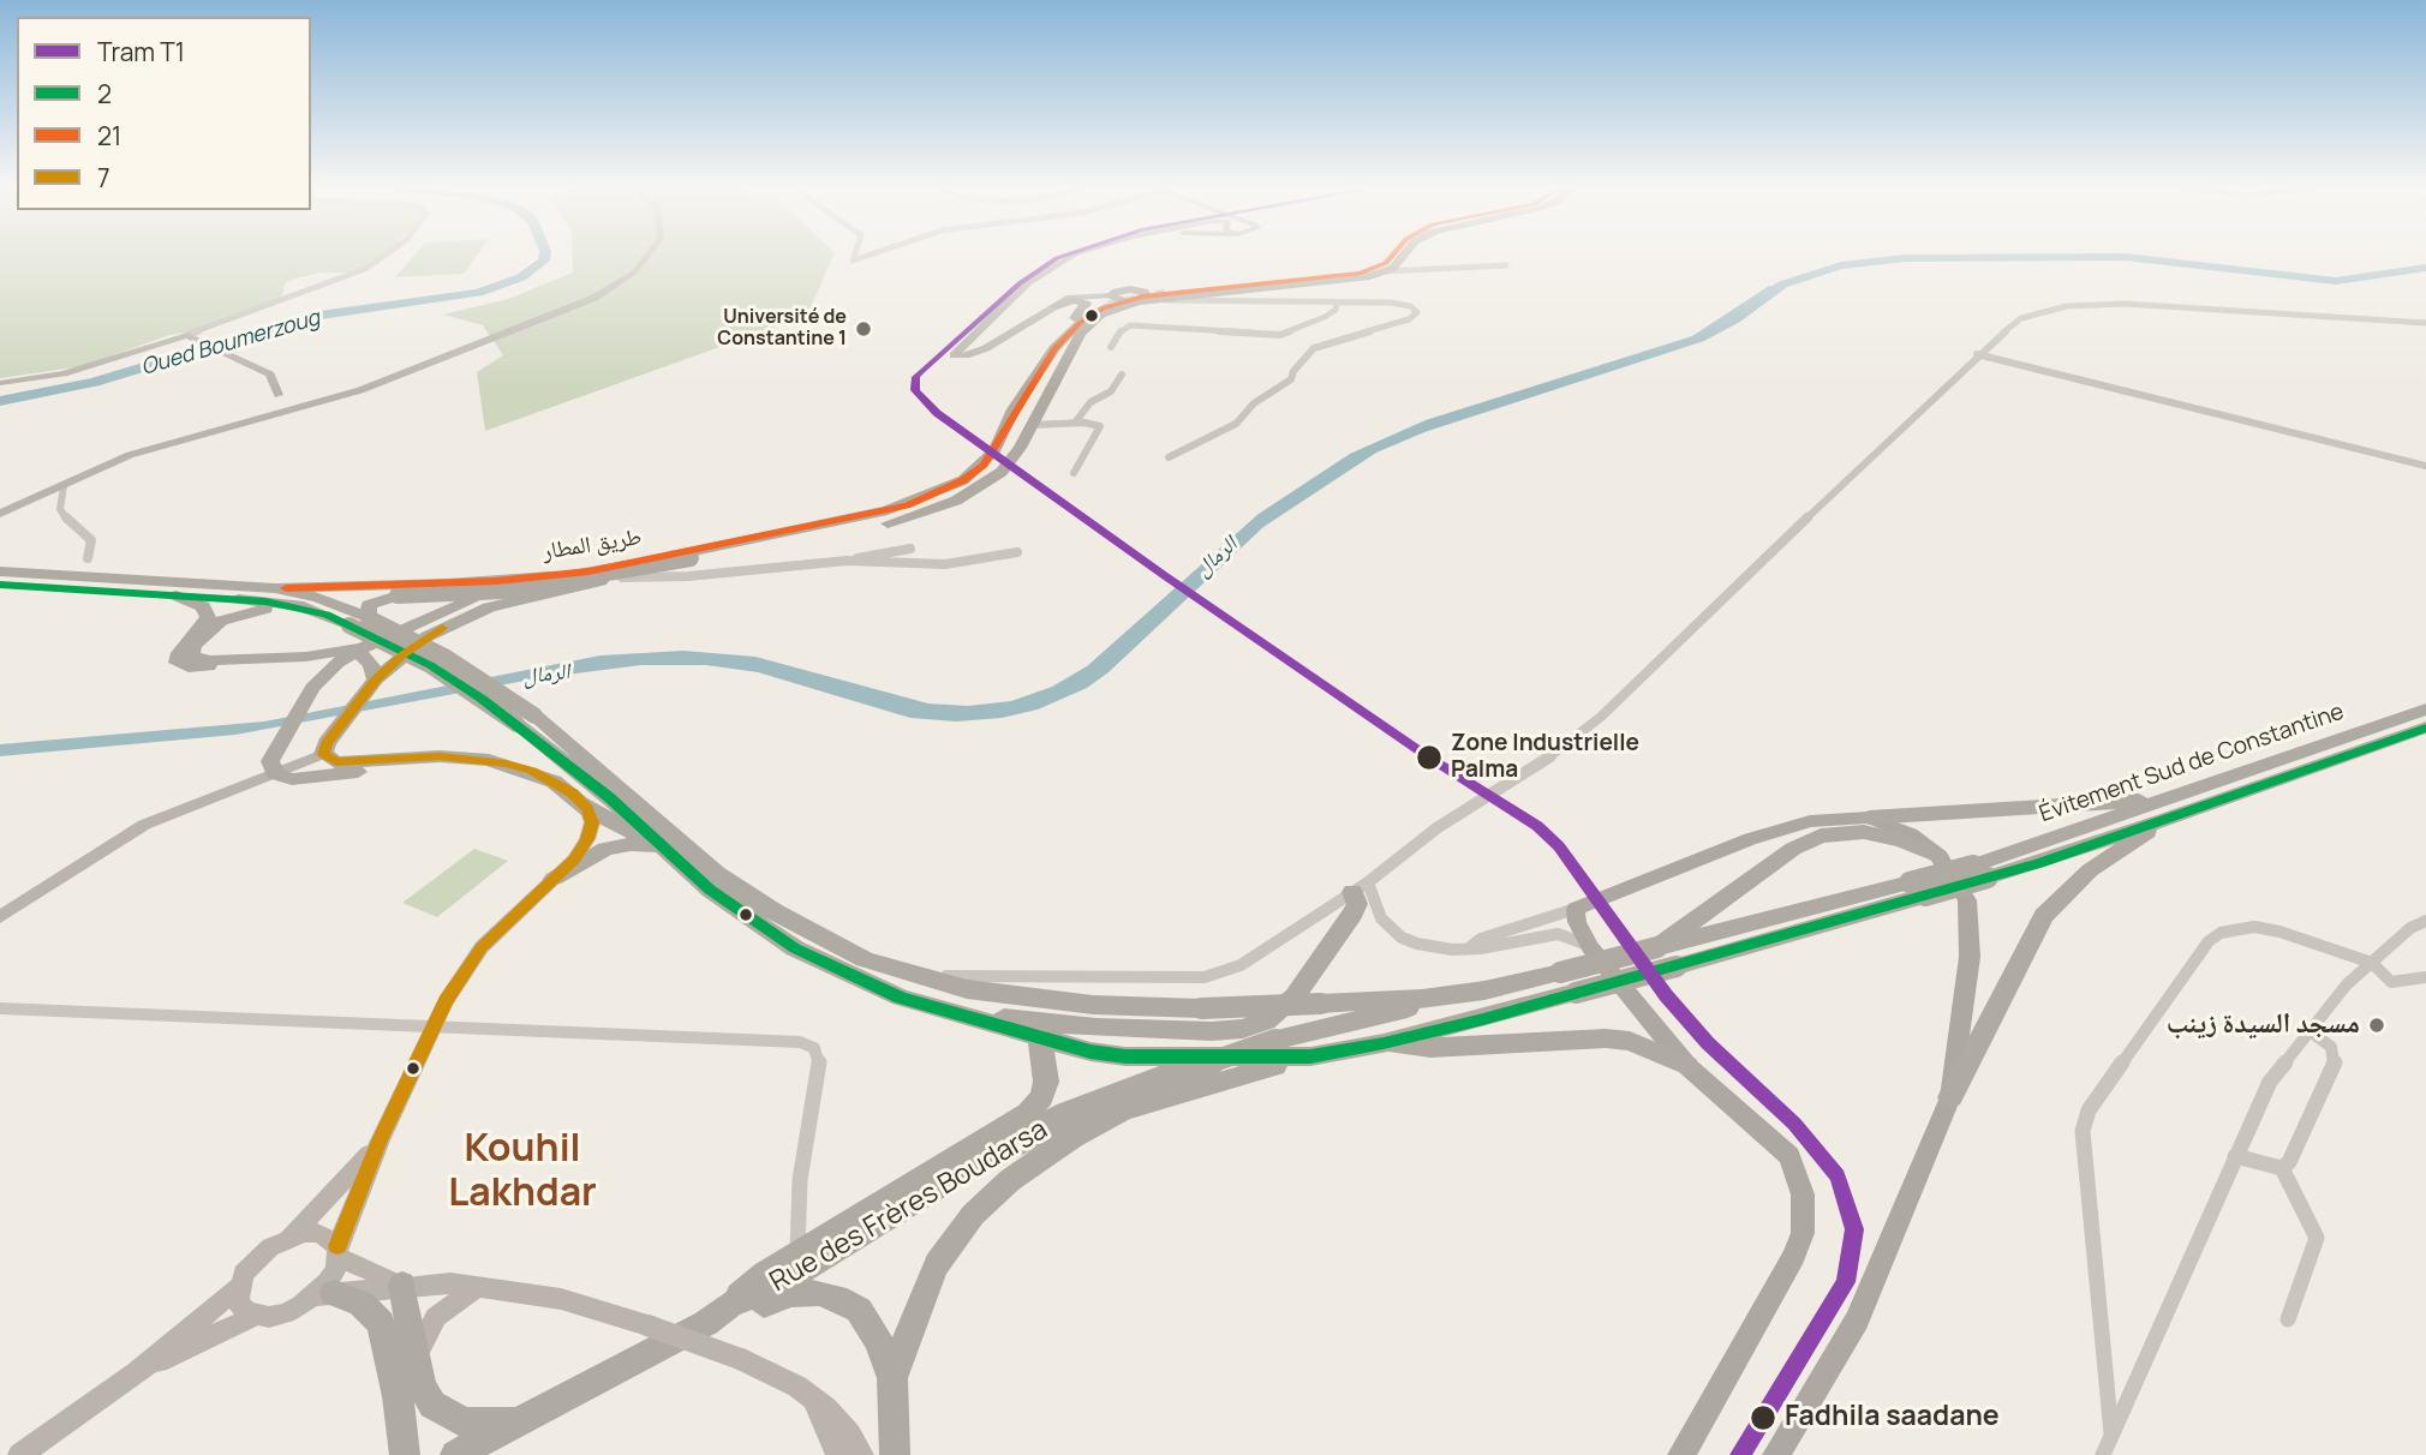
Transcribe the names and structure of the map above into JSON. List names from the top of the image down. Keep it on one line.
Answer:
{"streets":{"highway":["طريق المطار","Évitement Sud de Constantine","Rue des Frères Boudarsa"]},"districts":["Kouhil Lakhdar"],"water":["Oued Boumerzoug","الرمال"],"places":["Université de Constantine 1","Zone Industrielle Palma","مسجد السيدة زينب","Fadhila saadane"],"lines":["tram line T1","transit line 21","transit line 2","transit line 7"],"legend":["Tram T1","2","21","7"]}
